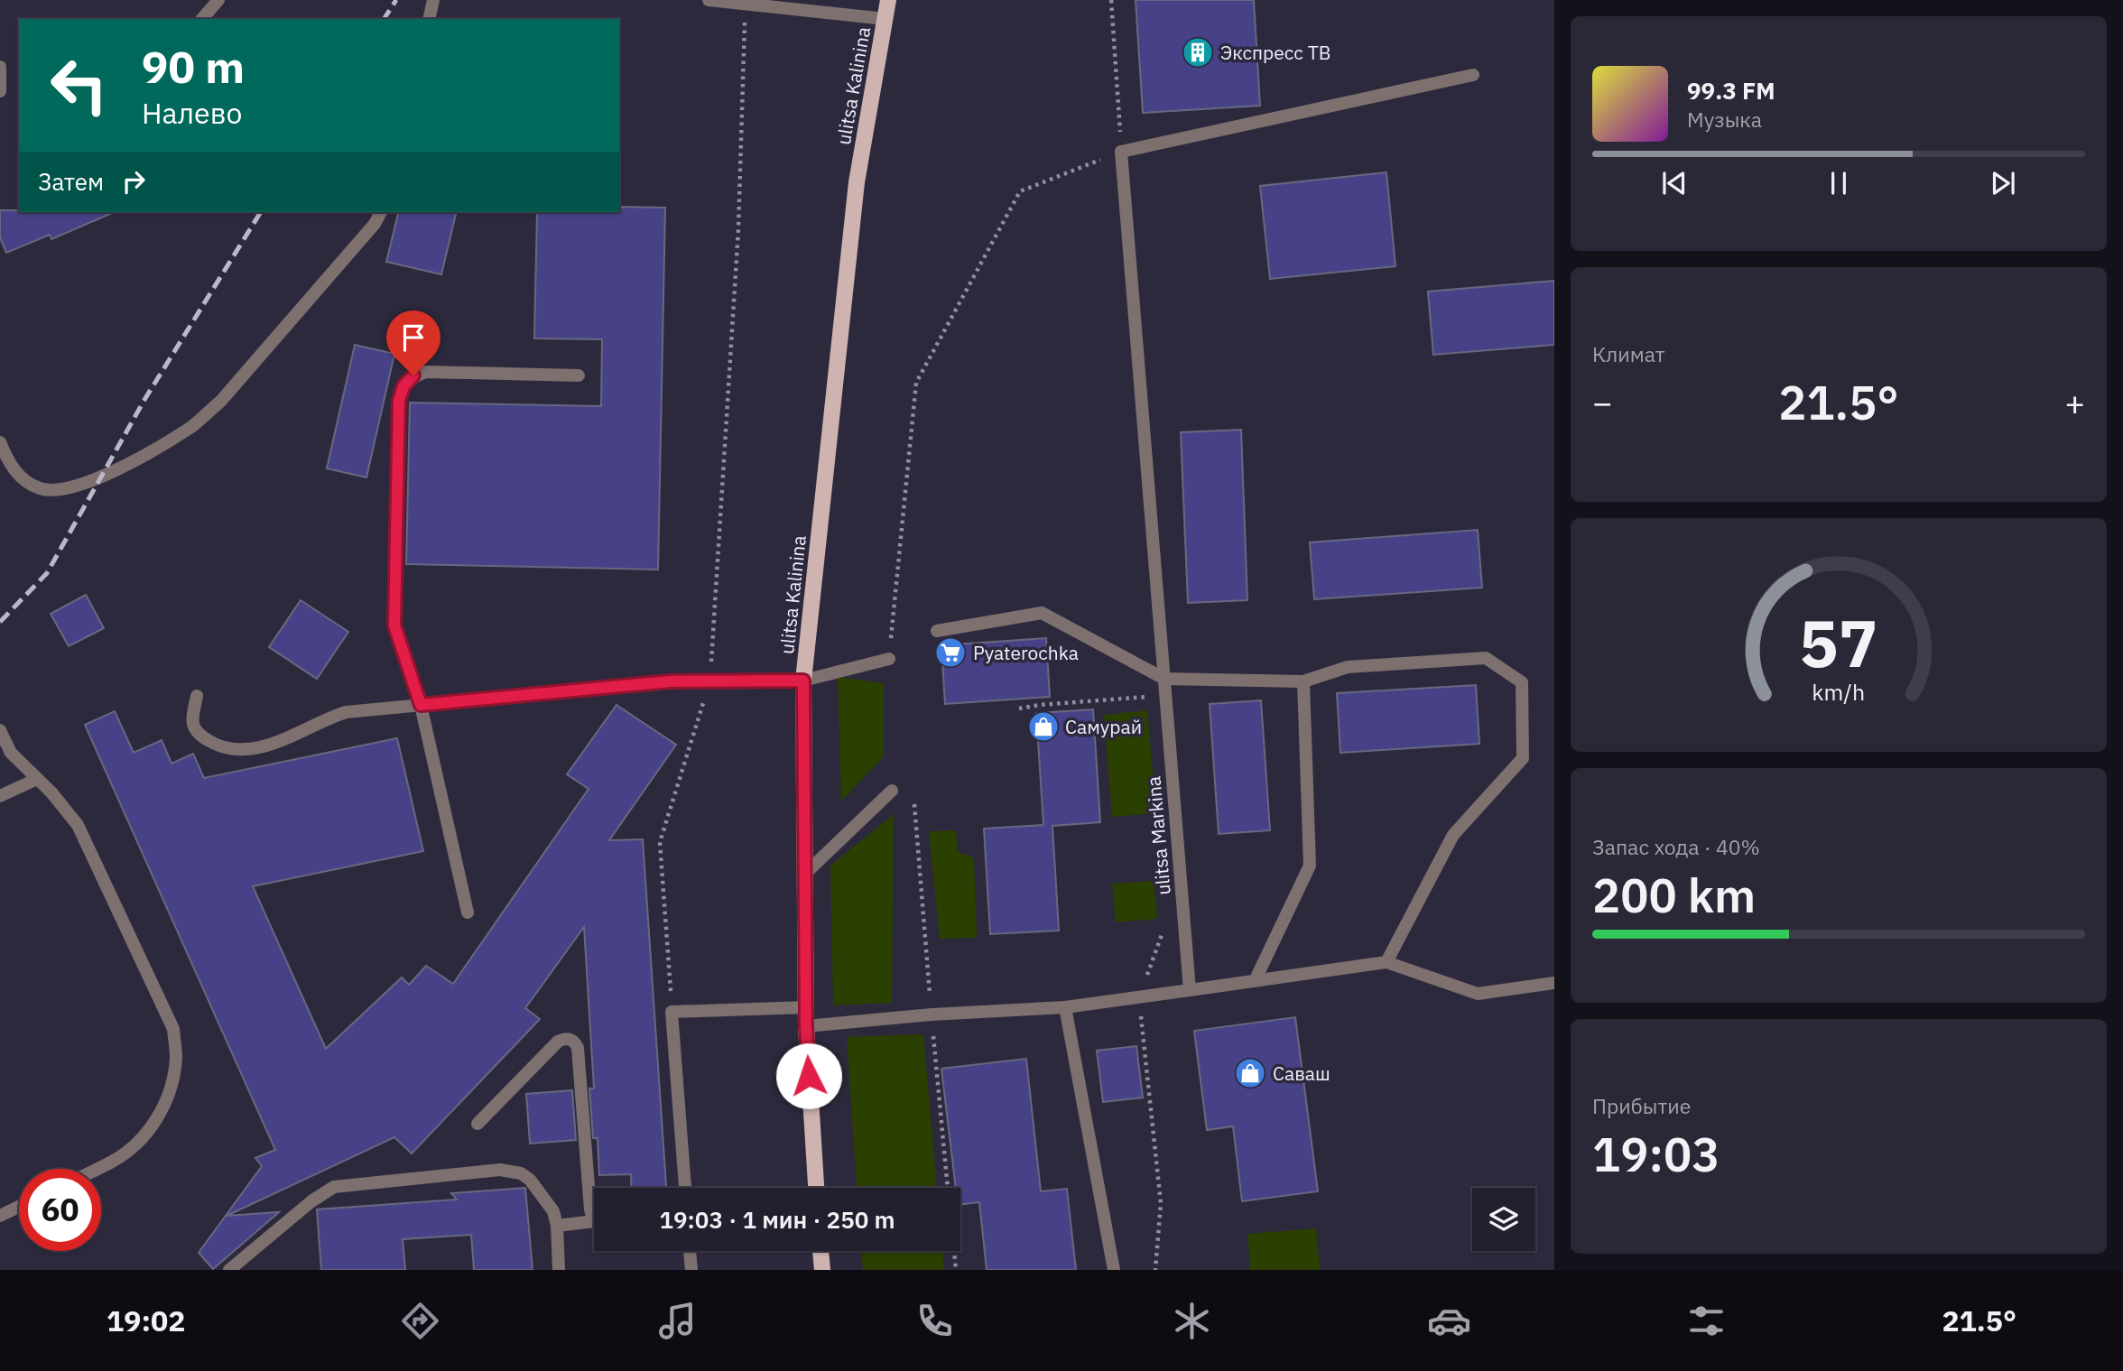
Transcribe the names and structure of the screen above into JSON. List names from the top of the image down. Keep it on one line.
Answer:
{"streets":{"main road":["ulitsa Kalinina"],"street":["ulitsa Markina"]},"places":{"building":["Экспресс ТВ"],"supermarket":["Pyaterochka"],"shop":["Самурай","Саваш"]},"page":{"turn":["90 m","Налево"],"song":["99.3 FM","Музыка"],"then":"Затем","tile":["Климат",["Запас хода · 40%","200 km"],["Прибытие","19:03"]],"heat":["−","21.5°","+"],"limit":"60","trip":"19:03 · 1 мин · 250 m","tabs":["19:02","21.5°"],"gauge":["57","km/h"]}}
